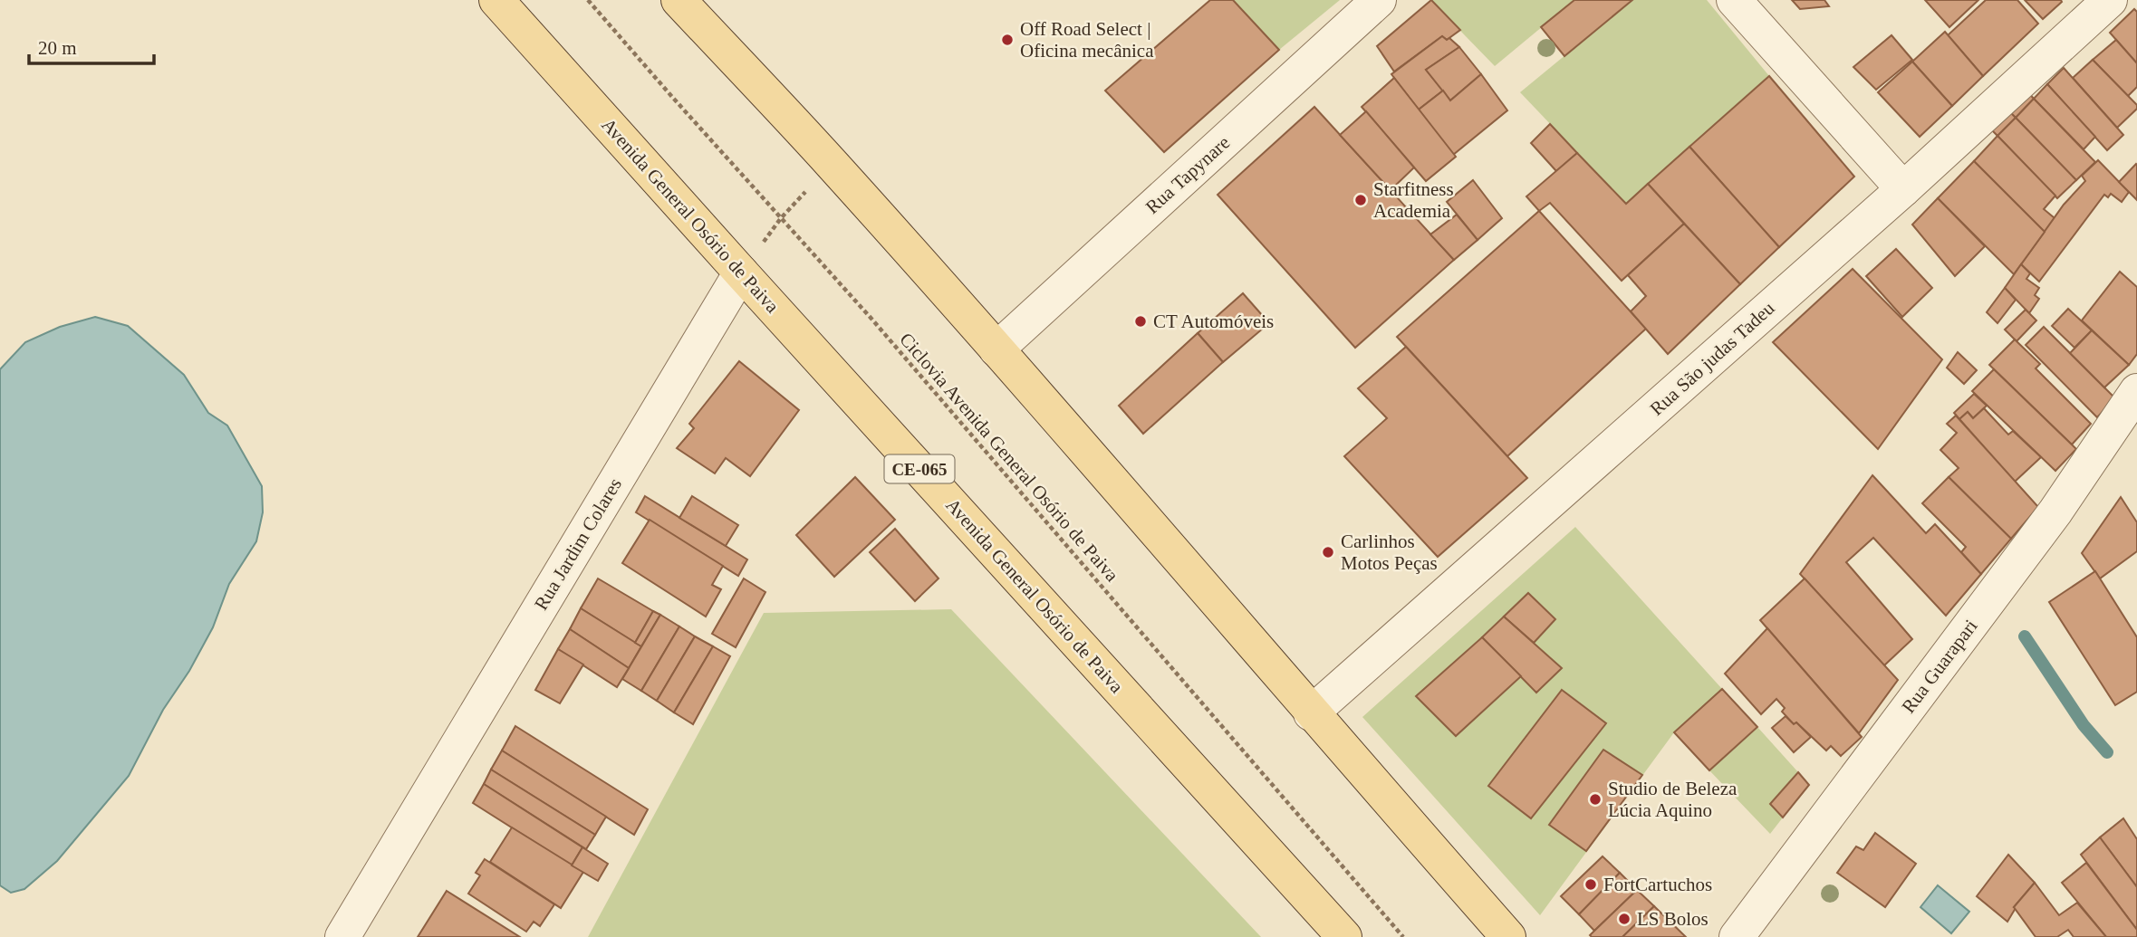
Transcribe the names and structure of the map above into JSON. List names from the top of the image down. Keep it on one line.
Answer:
{"streets":{"main road":["Avenida General Osório de Paiva","CE-065"],"street":["Rua Tapynare","Rua São judas Tadeu","Rua Jardim Colares","Rua Guarapari"],"path":["Ciclovia Avenida General Osório de Paiva"]},"crossings":[["Avenida General Osório de Paiva","Rua Jardim Colares"]],"places":["Off Road Select | Oficina mecânica","Starfitness Academia","CT Automóveis","Carlinhos Motos Peças","Studio de Beleza Lúcia Aquino","FortCartuchos","LS Bolos"],"scale_bar":"20 m"}
